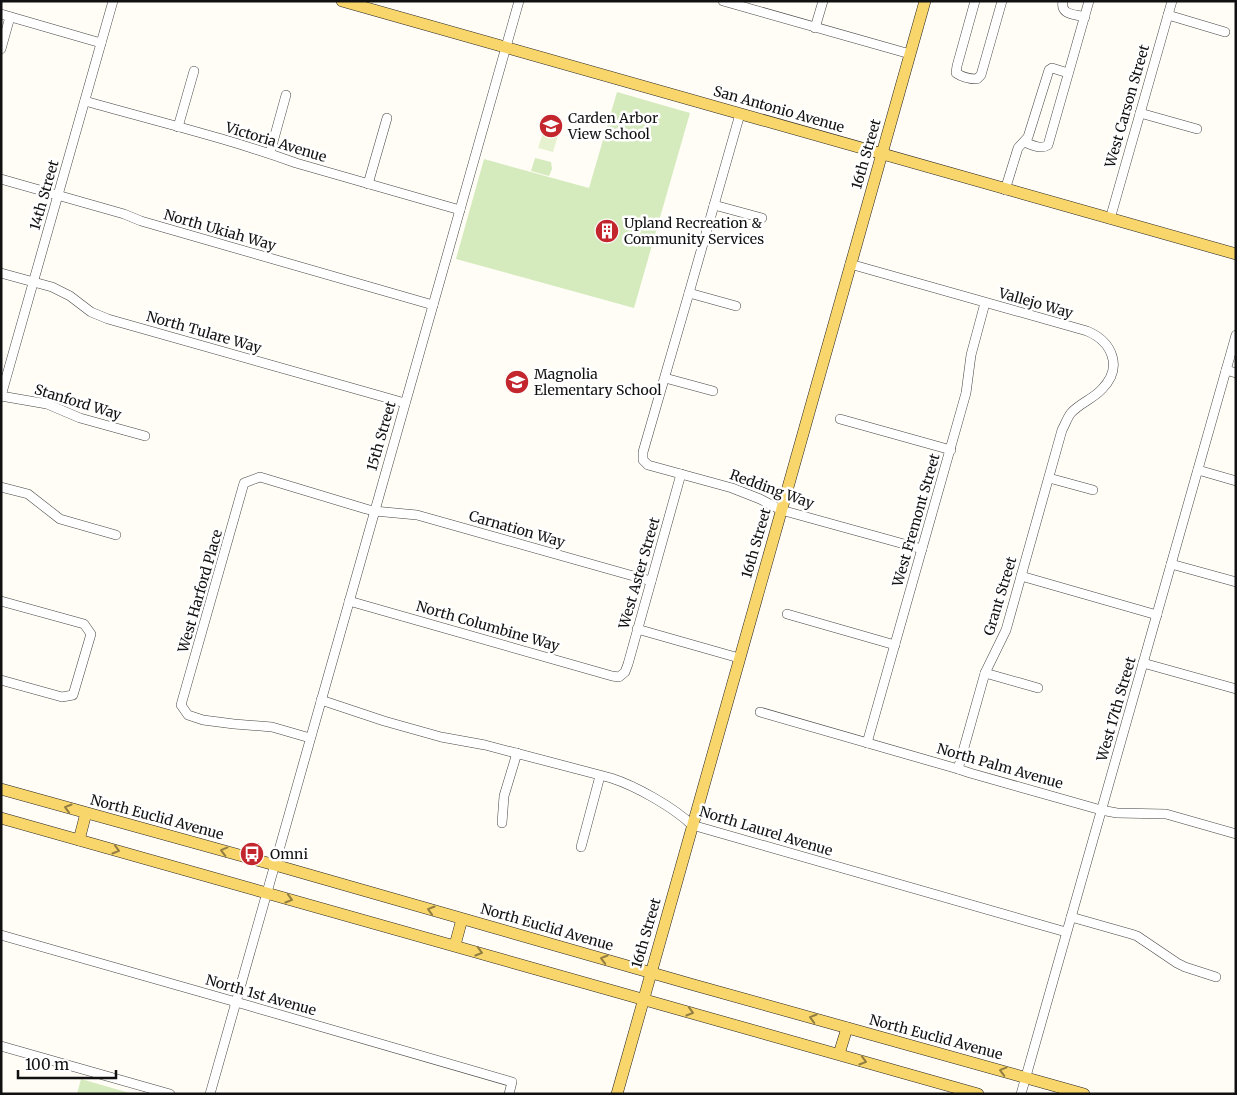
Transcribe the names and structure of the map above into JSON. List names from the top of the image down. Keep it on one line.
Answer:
{"streets":{"main road":["San Antonio Avenue","16th Street","North Euclid Avenue"],"street":["West Carson Street","Victoria Avenue","14th Street","North Ukiah Way","Vallejo Way","North Tulare Way","Stanford Way","15th Street","Redding Way","West Fremont Street","Carnation Way","West Aster Street","West Harford Place","Grant Street","North Columbine Way","West 17th Street","North Palm Avenue","North Laurel Avenue","North 1st Avenue"]},"crossings":[["West Carson Street","San Antonio Avenue"],["San Antonio Avenue","16th Street"],["San Antonio Avenue","15th Street"],["Victoria Avenue","14th Street"],["Victoria Avenue","15th Street"],["16th Street","Vallejo Way"],["16th Street","Redding Way"],["16th Street","North Euclid Avenue"],["16th Street","North Laurel Avenue"],["14th Street","North Ukiah Way"],["14th Street","North Tulare Way"],["14th Street","Stanford Way"],["North Ukiah Way","15th Street"],["Vallejo Way","West Fremont Street"],["Vallejo Way","Grant Street"],["North Tulare Way","15th Street"],["15th Street","Carnation Way"],["15th Street","West Harford Place"],["15th Street","North Columbine Way"],["15th Street","North Euclid Avenue"],["15th Street","North Laurel Avenue"],["15th Street","North 1st Avenue"],["Redding Way","West Fremont Street"],["Redding Way","West Aster Street"],["West Fremont Street","North Palm Avenue"],["Carnation Way","West Aster Street"],["Carnation Way","West Harford Place"],["West Aster Street","North Columbine Way"],["Grant Street","North Palm Avenue"],["West 17th Street","North Palm Avenue"],["West 17th Street","North Euclid Avenue"],["West 17th Street","North Laurel Avenue"]],"places":{"school or university":["Carden Arbor View School","Magnolia Elementary School"],"building":["Upland Recreation & Community Services"],"bus stop":["Omni"]},"scale_bar":"100 m"}
